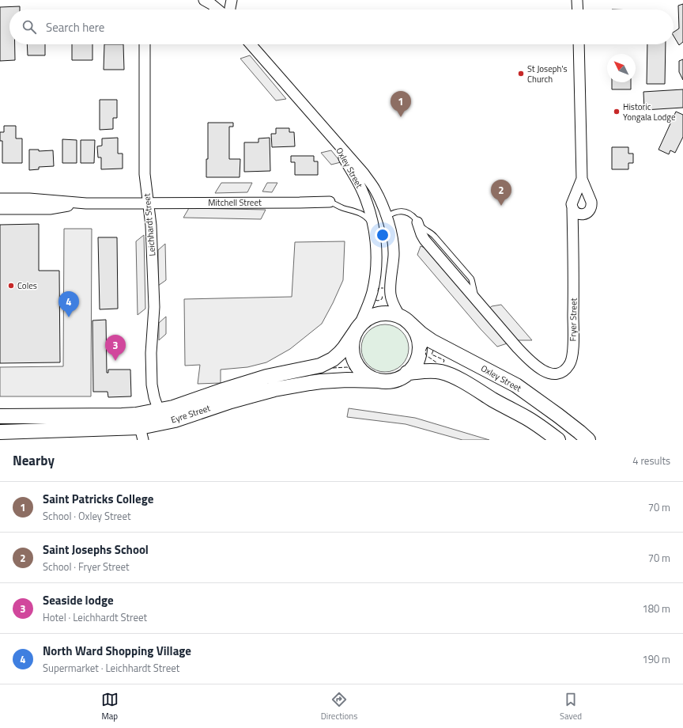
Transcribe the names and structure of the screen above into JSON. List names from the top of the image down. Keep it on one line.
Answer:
{"streets":{"main road":["Oxley Street","Eyre Street"],"street":["Mitchell Street","Leichhardt Street","Fryer Street"]},"crossings":[["Oxley Street","Mitchell Street"],["Oxley Street","Eyre Street"],["Mitchell Street","Leichhardt Street"],["Leichhardt Street","Eyre Street"]],"places":["St Joseph's Church","Historic Yongala Lodge","Coles"],"north":"top left","page":{"search":"Search here","pins":["1","2","4","3"],"heading":["Nearby","4 results"],"list":[{"mark":"1","name":"Saint Patricks College","note":"School · Oxley Street","value":"70 m"},{"mark":"2","name":"Saint Josephs School","note":"School · Fryer Street","value":"70 m"},{"mark":"3","name":"Seaside lodge","note":"Hotel · Leichhardt Street","value":"180 m"},{"mark":"4","name":"North Ward Shopping Village","note":"Supermarket · Leichhardt Street","value":"190 m"}],"nav":["Map","Directions","Saved"]}}
